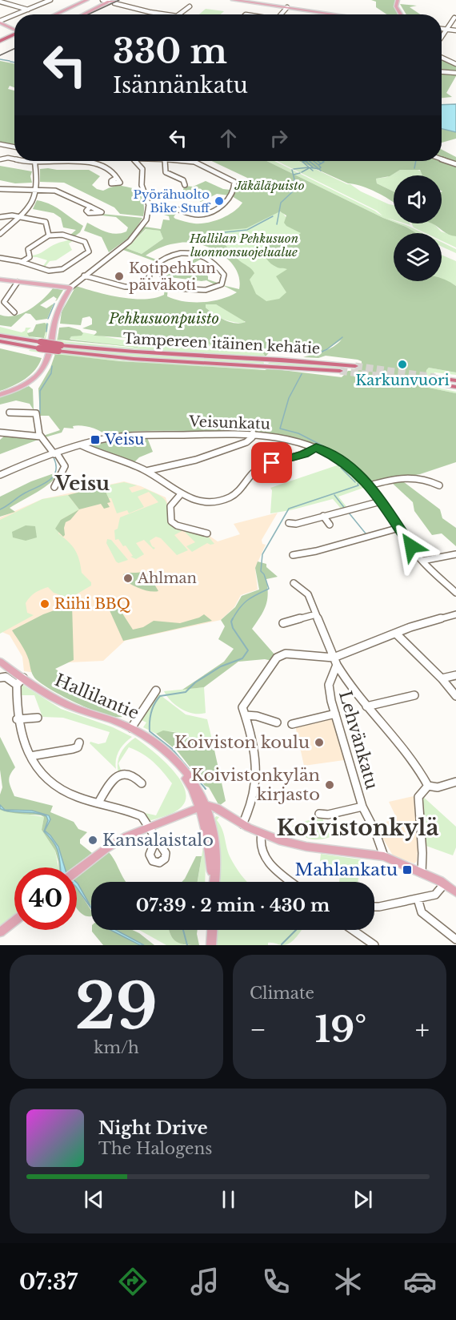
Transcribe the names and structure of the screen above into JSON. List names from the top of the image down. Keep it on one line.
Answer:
{"streets":{"highway":["Tampereen itäinen kehätie"],"main road":["Hallilantie"],"street":["Veisunkatu","Lehvänkatu"]},"districts":["Veisu","Koivistonkylä"],"parks":["Jäkäläpuisto","Hallilan Pehkusuon luonnonsuojelualue","Pehkusuonpuisto"],"places":{"other":["Pyörähuolto Bike Stuff","Kotipehkun päiväkoti","Karkunvuori","Ahlman","Riihi BBQ","Koiviston koulu","Koivistonkylän kirjasto","Kansalaistalo"],"transit":["Veisu","Mahlankatu"]},"page":{"turn":["330 m","Isännänkatu"],"limit":"40","trip":"07:39 · 2 min · 430 m","tile":[["29","km/h"],"Climate"],"heat":["−","19°","+"],"song":["Night Drive","The Halogens"],"tabs":"07:37"}}
